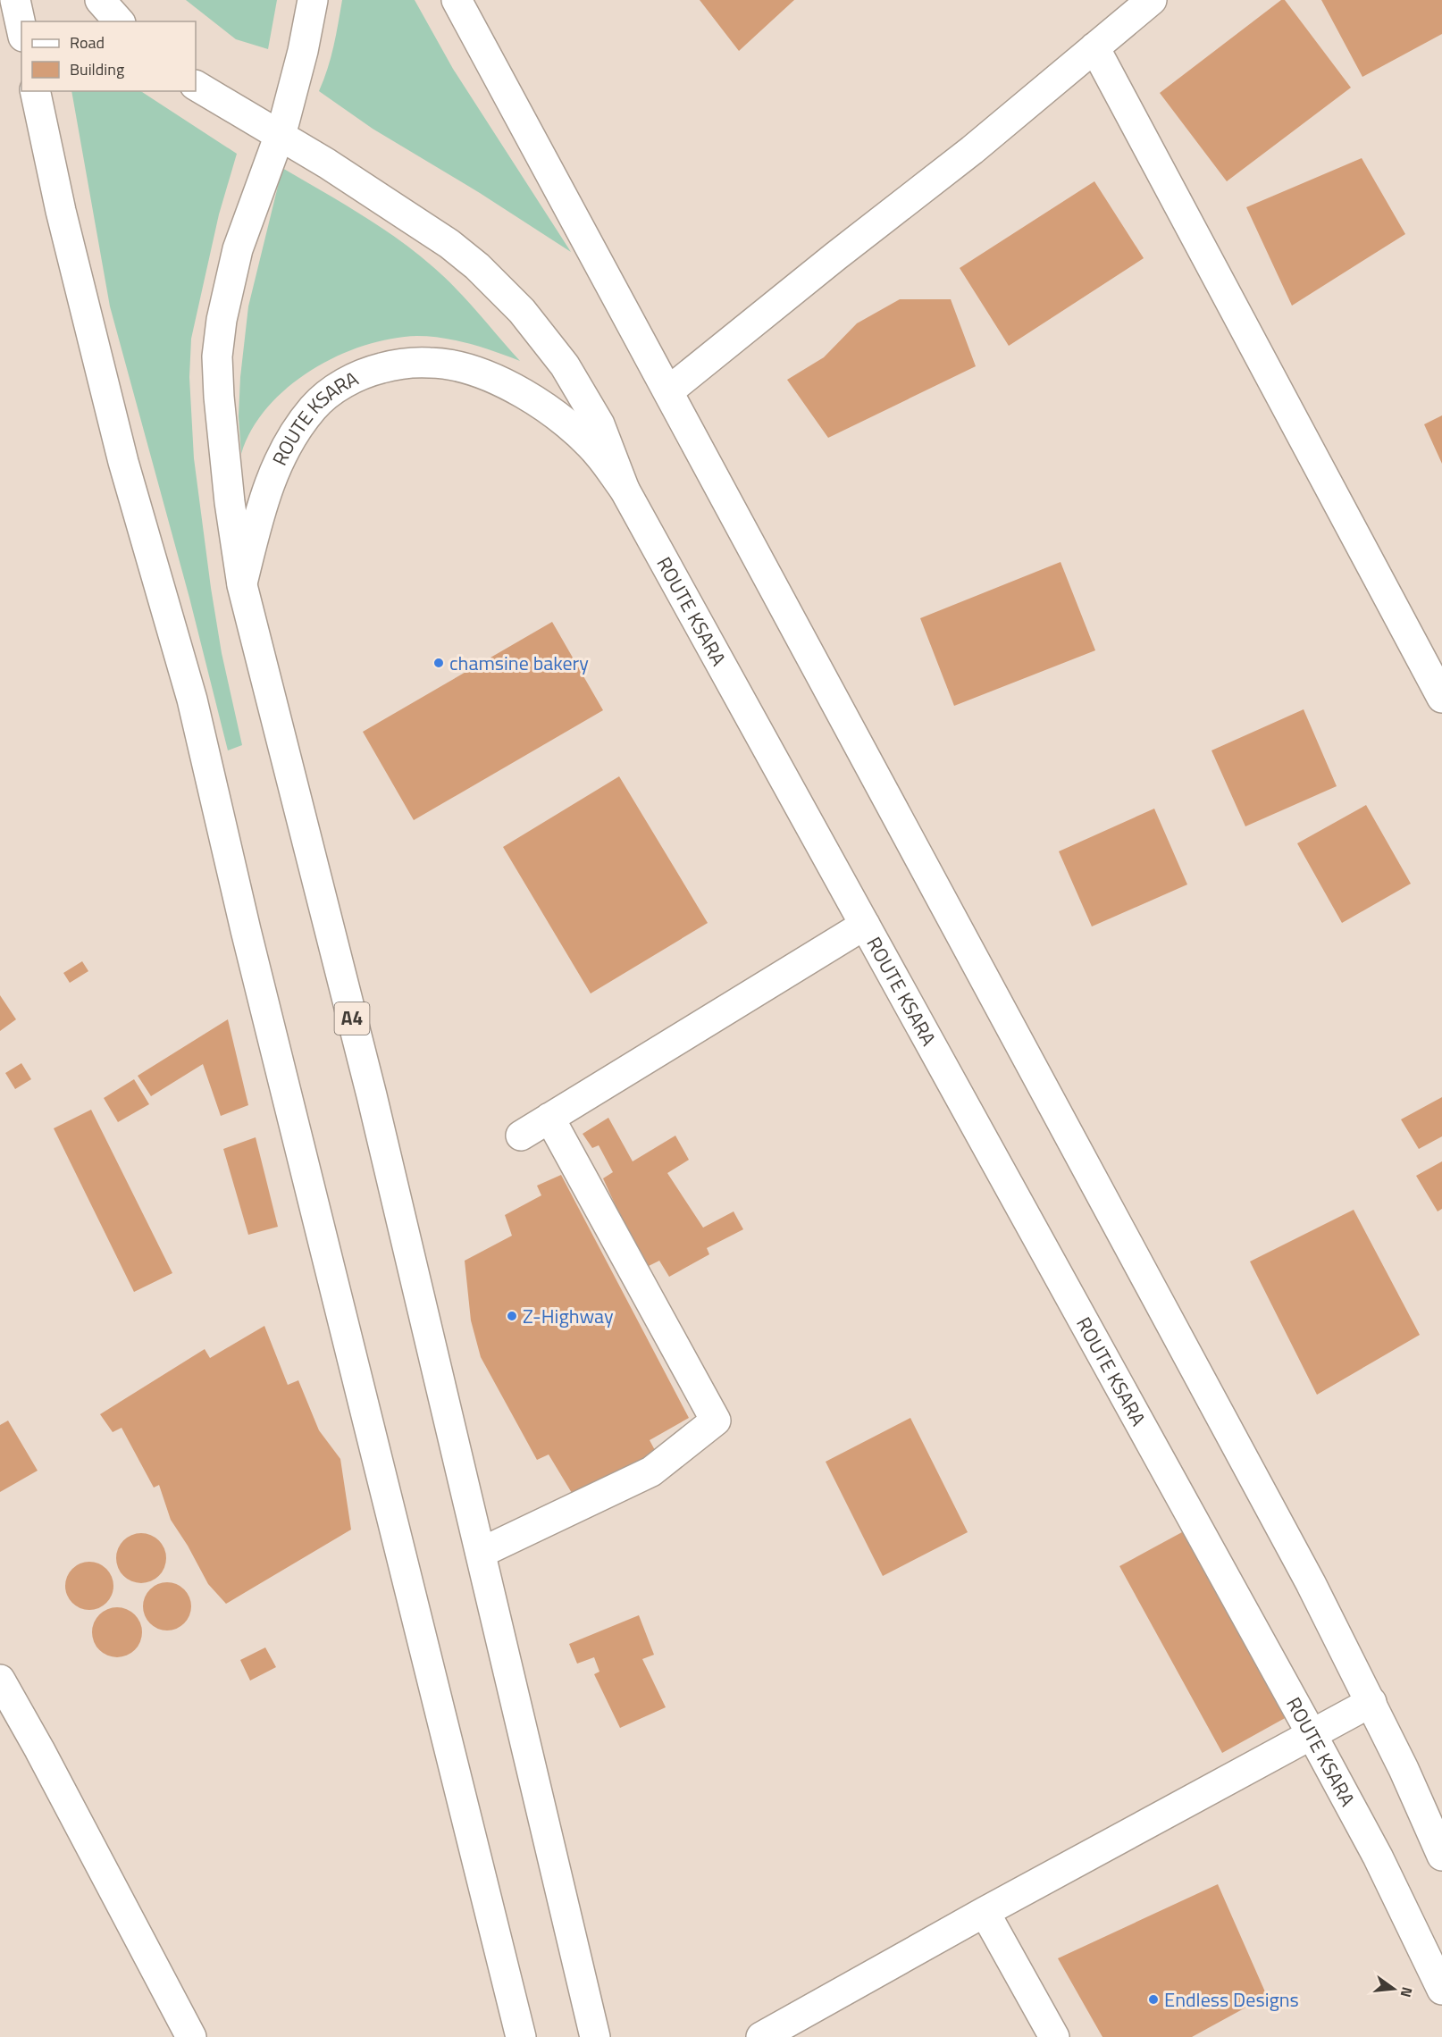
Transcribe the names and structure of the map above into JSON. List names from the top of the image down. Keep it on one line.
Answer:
{"streets":{"main road":["ROUTE KSARA","A4"]},"crossings":[["ROUTE KSARA","A4"]],"places":["chamsine bakery","Z-Highway","Endless Designs"],"legend":["Road","Building"],"north":"right"}
